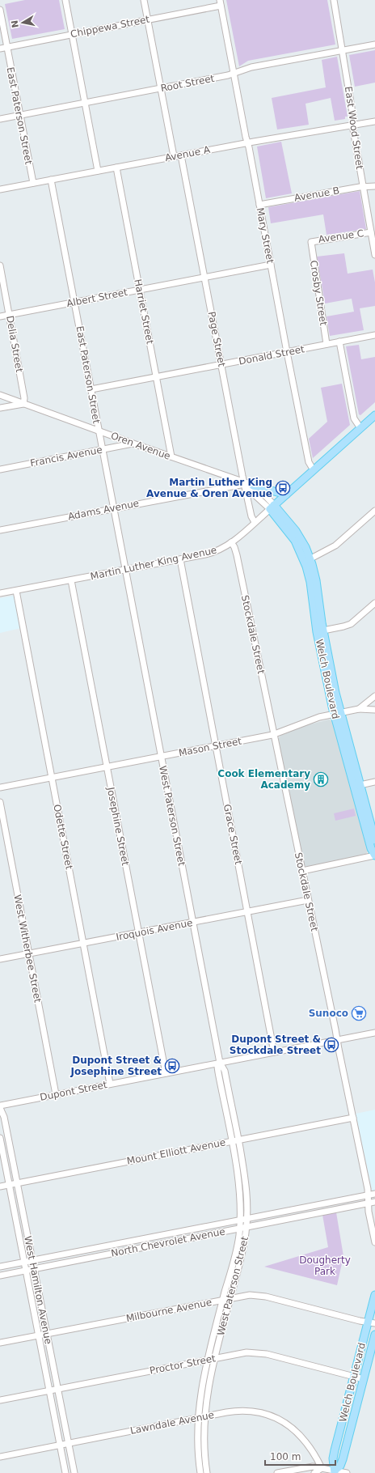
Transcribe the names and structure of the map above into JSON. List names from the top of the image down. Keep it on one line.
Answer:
{"streets":{"main road":["Martin Luther King Avenue","Welch Boulevard"],"street":["Chippewa Street","Root Street","East Paterson Street","East Wood Street","Avenue A","Avenue B","Mary Street","Avenue C","Crosby Street","Albert Street","Harriet Street","Page Street","Delia Street","Donald Street","Oren Avenue","Francis Avenue","Adams Avenue","Stockdale Street","Mason Street","West Paterson Street","Josephine Street","Grace Street","Odette Street","Iroquois Avenue","West Witherbee Street","Dupont Street","Mount Elliott Avenue","North Chevrolet Avenue","West Hamilton Avenue","Milbourne Avenue","Proctor Street","Lawndale Avenue"]},"crossings":[["Chippewa Street","East Paterson Street"],["Chippewa Street","Mary Street"],["Root Street","East Paterson Street"],["Root Street","East Wood Street"],["Root Street","Mary Street"],["East Paterson Street","Avenue A"],["East Paterson Street","Albert Street"],["East Paterson Street","Donald Street"],["East Paterson Street","Oren Avenue"],["East Paterson Street","Francis Avenue"],["East Paterson Street","Adams Avenue"],["East Paterson Street","Martin Luther King Avenue"],["East Paterson Street","West Paterson Street"],["East Wood Street","Avenue A"],["East Wood Street","Avenue B"],["East Wood Street","Avenue C"],["Avenue A","Mary Street"],["Avenue A","Harriet Street"],["Avenue A","Page Street"],["Avenue B","Mary Street"],["Mary Street","Albert Street"],["Mary Street","Donald Street"],["Mary Street","Martin Luther King Avenue"],["Avenue C","Crosby Street"],["Crosby Street","Donald Street"],["Albert Street","Harriet Street"],["Albert Street","Page Street"],["Albert Street","Delia Street"],["Harriet Street","Donald Street"],["Harriet Street","Oren Avenue"],["Page Street","Donald Street"],["Page Street","Oren Avenue"],["Page Street","Adams Avenue"],["Page Street","Martin Luther King Avenue"],["Delia Street","Oren Avenue"],["Oren Avenue","Francis Avenue"],["Oren Avenue","Adams Avenue"],["Oren Avenue","Martin Luther King Avenue"],["Oren Avenue","Welch Boulevard"],["Martin Luther King Avenue","Stockdale Street"],["Martin Luther King Avenue","Welch Boulevard"],["Martin Luther King Avenue","West Paterson Street"],["Martin Luther King Avenue","Josephine Street"],["Martin Luther King Avenue","Grace Street"],["Martin Luther King Avenue","Odette Street"],["Stockdale Street","Mason Street"],["Stockdale Street","Iroquois Avenue"],["Stockdale Street","Dupont Street"],["Stockdale Street","Mount Elliott Avenue"],["Stockdale Street","North Chevrolet Avenue"],["Welch Boulevard","Mason Street"],["Welch Boulevard","Milbourne Avenue"],["Welch Boulevard","Proctor Street"],["Mason Street","West Paterson Street"],["Mason Street","Josephine Street"],["Mason Street","Grace Street"],["Mason Street","Odette Street"],["West Paterson Street","Iroquois Avenue"],["West Paterson Street","Dupont Street"],["West Paterson Street","Mount Elliott Avenue"],["West Paterson Street","North Chevrolet Avenue"],["West Paterson Street","Milbourne Avenue"],["West Paterson Street","Proctor Street"],["West Paterson Street","Lawndale Avenue"],["Josephine Street","Iroquois Avenue"],["Josephine Street","Dupont Street"],["Grace Street","Iroquois Avenue"],["Grace Street","Dupont Street"],["Odette Street","Iroquois Avenue"],["Odette Street","Dupont Street"],["Iroquois Avenue","West Witherbee Street"],["West Witherbee Street","Dupont Street"],["Mount Elliott Avenue","West Hamilton Avenue"],["North Chevrolet Avenue","West Hamilton Avenue"],["West Hamilton Avenue","Milbourne Avenue"],["West Hamilton Avenue","Proctor Street"],["West Hamilton Avenue","Lawndale Avenue"]],"parks":["Dougherty Park"],"places":{"bus stop":["Martin Luther King Avenue & Oren Avenue","Dupont Street & Stockdale Street","Dupont Street & Josephine Street"],"building":["Cook Elementary Academy"],"supermarket":["Sunoco"]},"scale_bar":"100 m","north":"left"}
